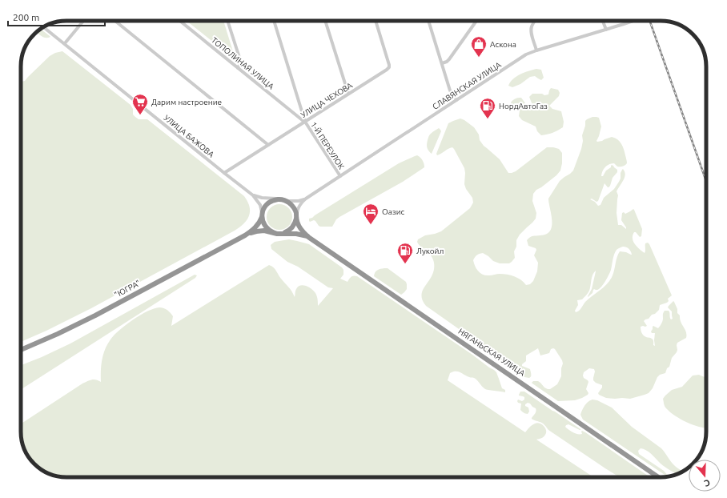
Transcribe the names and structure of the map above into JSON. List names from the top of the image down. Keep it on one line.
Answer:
{"streets":{"highway":["\"ЮГРА\"","НЯГАНЬСКАЯ УЛИЦА"],"street":["ТОПОЛИНАЯ УЛИЦА","СЛАВЯНСКАЯ УЛИЦА","УЛИЦА ЧЕХОВА","УЛИЦА БАЖОВА","1-Й ПЕРЕУЛОК"]},"crossings":[["ТОПОЛИНАЯ УЛИЦА","УЛИЦА ЧЕХОВА"],["ТОПОЛИНАЯ УЛИЦА","1-Й ПЕРЕУЛОК"],["СЛАВЯНСКАЯ УЛИЦА","1-Й ПЕРЕУЛОК"],["УЛИЦА ЧЕХОВА","УЛИЦА БАЖОВА"],["УЛИЦА ЧЕХОВА","1-Й ПЕРЕУЛОК"]],"places":{"shop":["Аскона"],"supermarket":["Дарим настроение"],"fuel station":["НордАвтоГаз","Лукойл"],"hotel":["Оазис"]},"scale_bar":"200 m","north":"bottom"}
